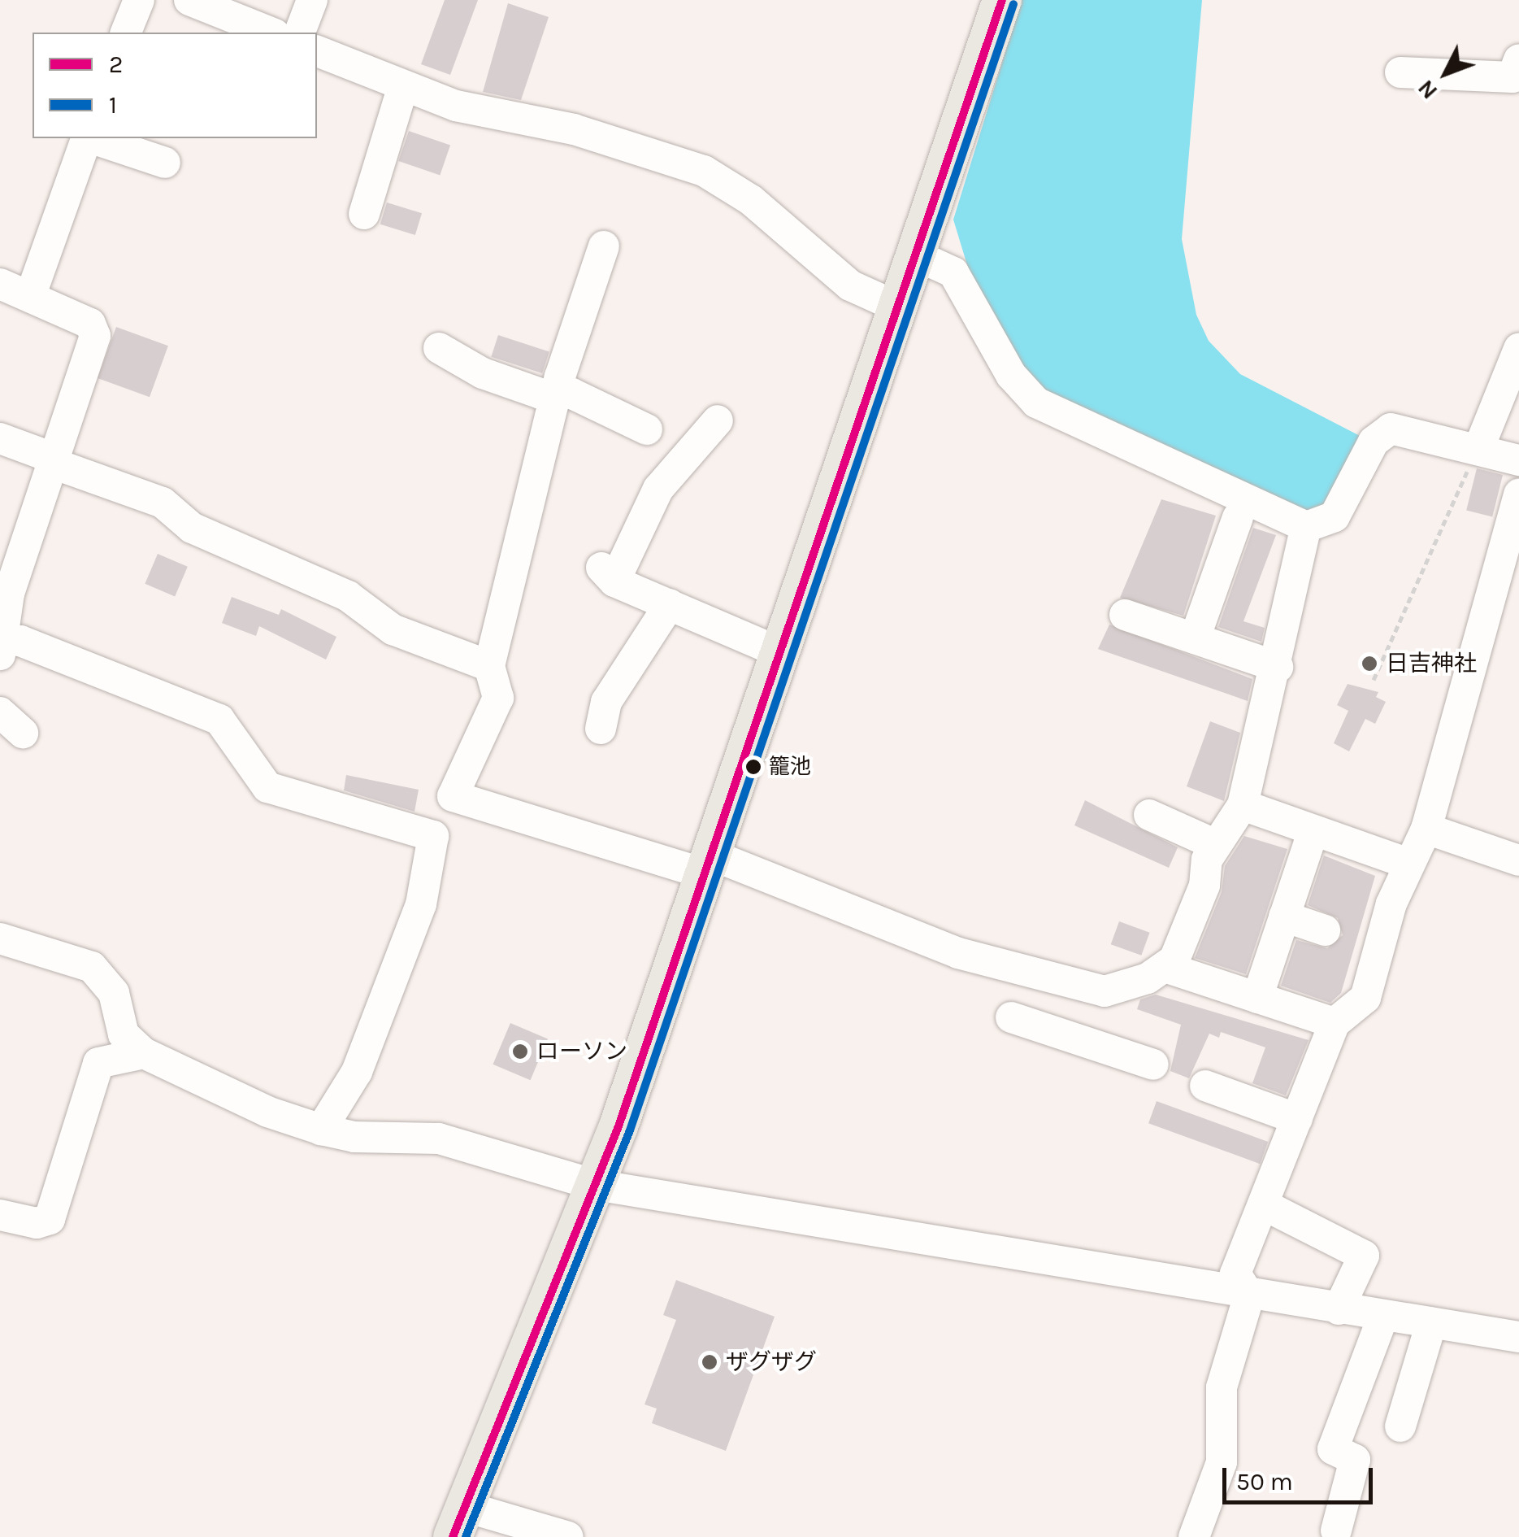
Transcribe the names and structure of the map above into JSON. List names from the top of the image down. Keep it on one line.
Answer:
{"places":["日吉神社","籠池","ローソン","ザグザグ"],"lines":["transit line 2","transit line 1"],"legend":["2","1"],"scale_bar":"50 m","north":"bottom left"}
